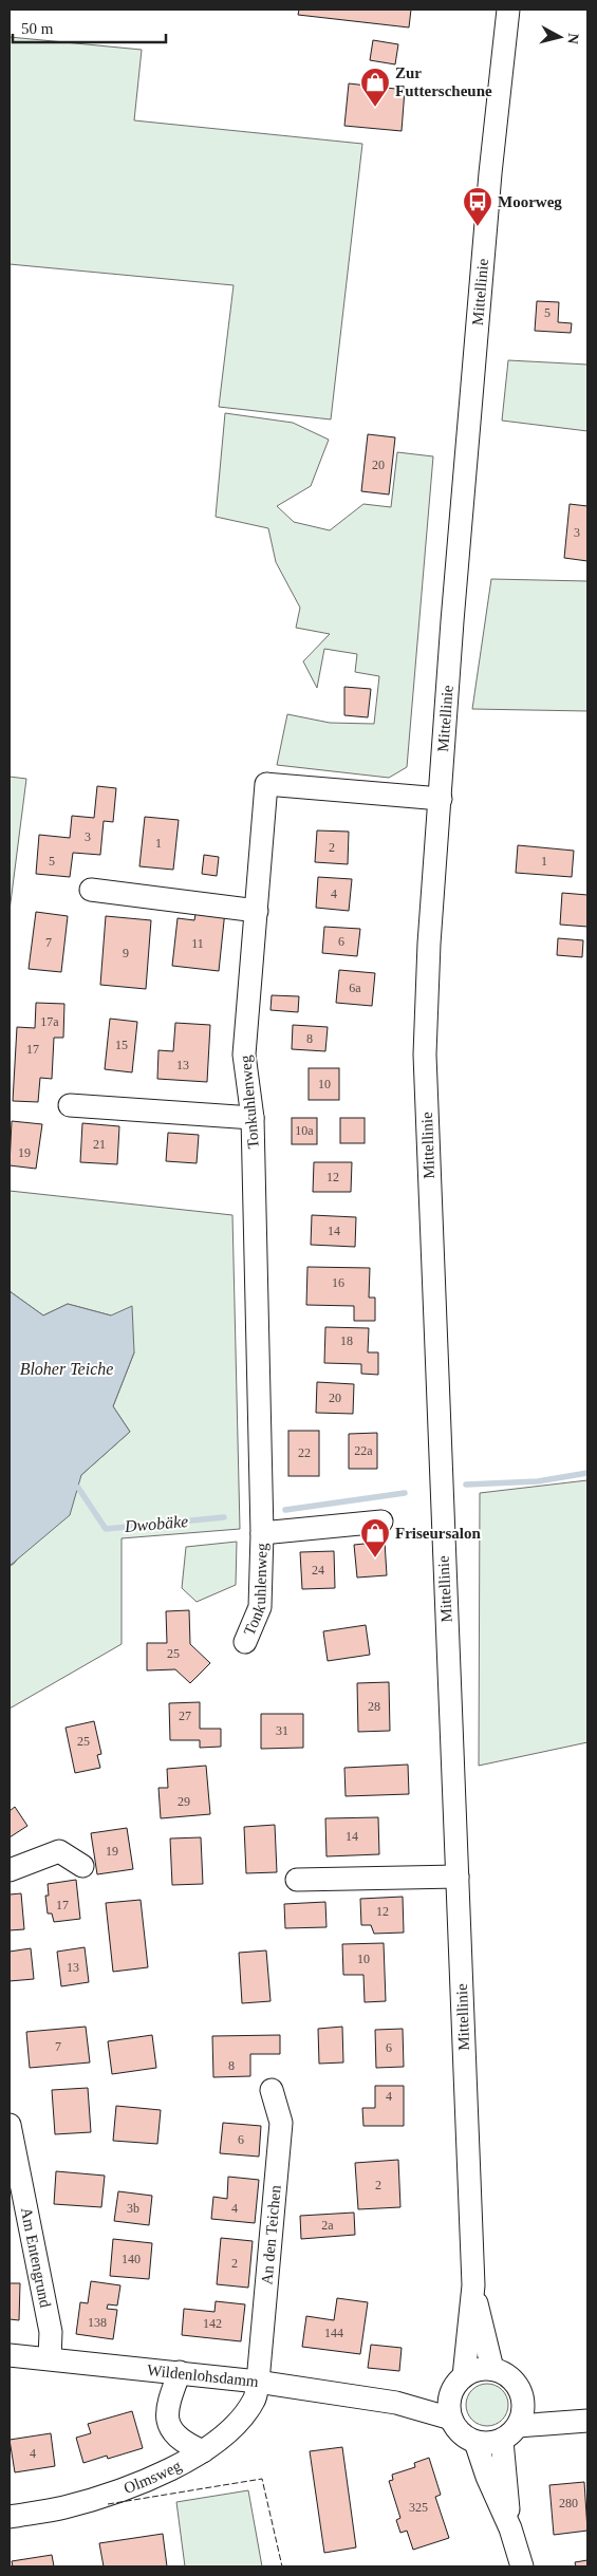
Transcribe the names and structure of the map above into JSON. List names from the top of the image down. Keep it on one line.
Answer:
{"streets":{"street":["Mittellinie","Tonkuhlenweg","An den Teichen","Am Entengrund","Wildenlohsdamm","Olmsweg"]},"crossings":[["Mittellinie","Tonkuhlenweg"],["Mittellinie","Wildenlohsdamm"],["An den Teichen","Wildenlohsdamm"],["An den Teichen","Olmsweg"],["Am Entengrund","Wildenlohsdamm"],["Wildenlohsdamm","Olmsweg"]],"water":["Bloher Teiche","Dwobäke"],"places":{"shop":["Zur Futterscheune","Friseursalon"],"bus stop":["Moorweg"]},"house_numbers":["5","20","3","3","1","2","5","1","4","6","7","11","9","6a","17a","8","15","17","13","10","10a","21","19","12","14","16","18","20","22a","22","24","25","28","27","31","25","29","14","19","17","12","10","13","7","6","8","4","6","2","3b","4","2a","140","2","138","142","144","4","280","325"],"scale_bar":"50 m","north":"right"}
